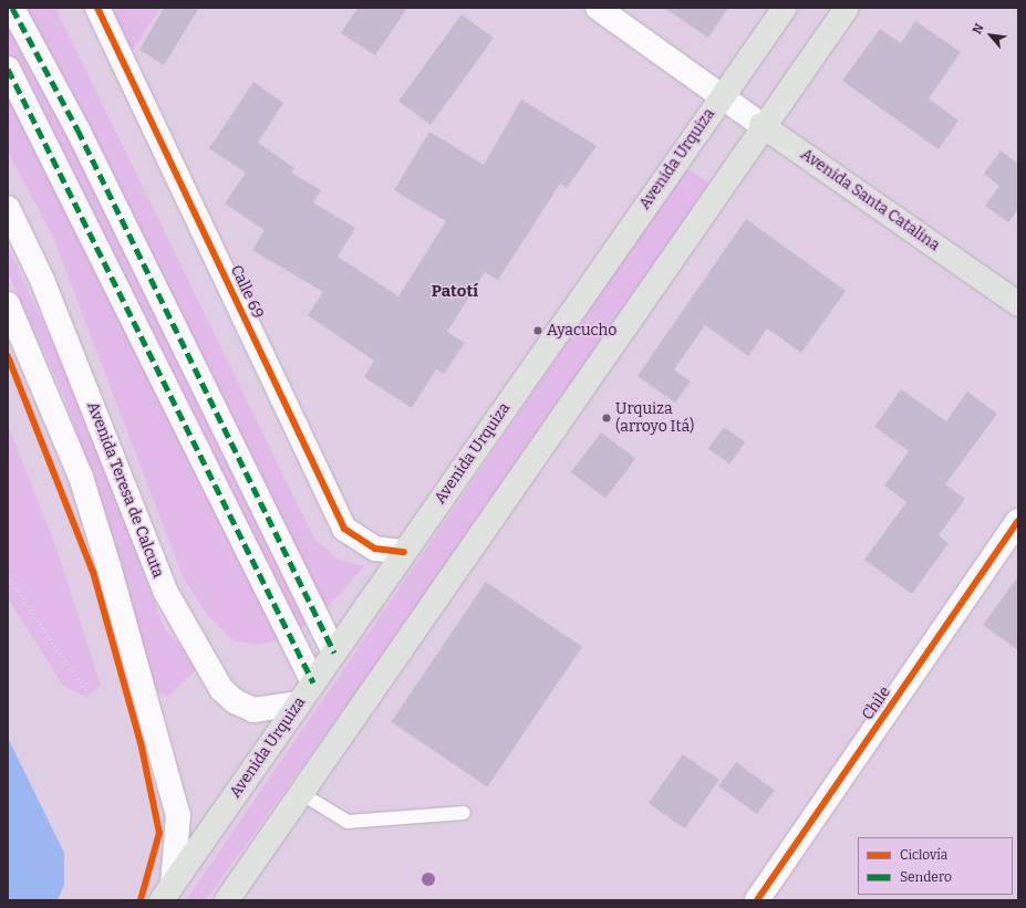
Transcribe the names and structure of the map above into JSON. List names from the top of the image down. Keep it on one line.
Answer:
{"streets":{"main road":["Avenida Urquiza","Avenida Santa Catalina"],"street":["Calle 69","Avenida Teresa de Calcuta","Chile"]},"crossings":[["Avenida Urquiza","Avenida Santa Catalina"],["Avenida Urquiza","Calle 69"],["Avenida Urquiza","Avenida Teresa de Calcuta"]],"districts":["Patotí"],"places":["Ayacucho","Urquiza (arroyo Itá)"],"legend":["Ciclovía","Sendero"],"north":"top left"}
